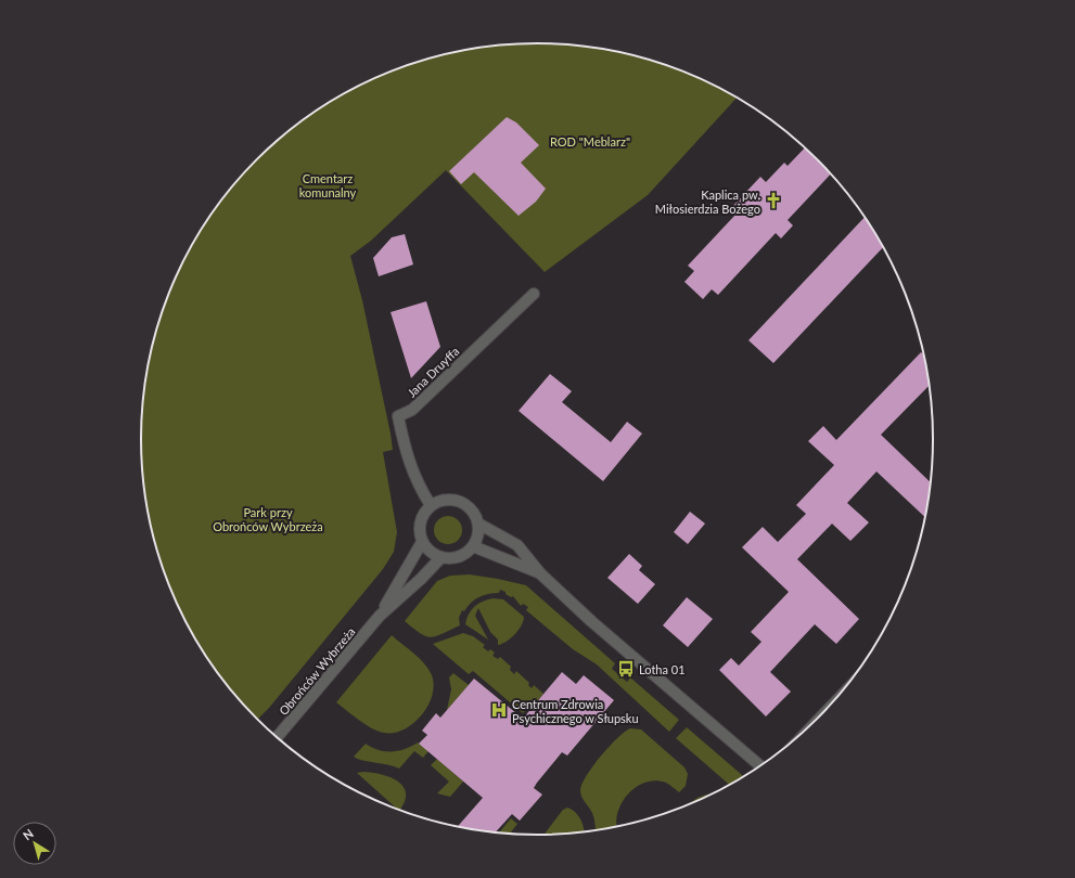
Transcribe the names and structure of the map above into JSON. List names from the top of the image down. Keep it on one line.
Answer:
{"streets":{"street":["Jana Druyffa","Obrońców Wybrzeża"]},"crossings":[["Jana Druyffa","Obrońców Wybrzeża"]],"parks":["ROD \"Meblarz\"","Cmentarz komunalny","Park przy Obrońców Wybrzeża"],"places":{"church":["Kaplica pw. Miłosierdzia Bożego"],"bus stop":["Lotha 01"],"hospital":["Centrum Zdrowia Psychicznego w Słupsku"]},"north":"top left"}
